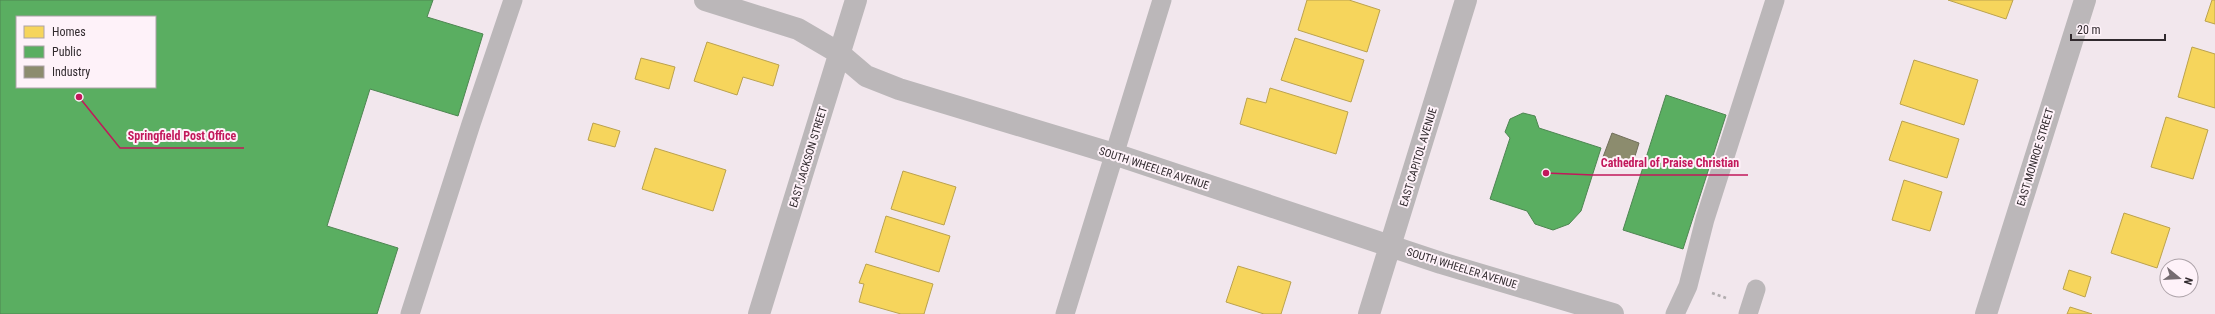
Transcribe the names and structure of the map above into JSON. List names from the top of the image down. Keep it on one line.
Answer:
{"streets":{"street":["EAST JACKSON STREET","EAST CAPITOL AVENUE","EAST MONROE STREET","SOUTH WHEELER AVENUE"]},"crossings":[["EAST JACKSON STREET","SOUTH WHEELER AVENUE"],["EAST CAPITOL AVENUE","SOUTH WHEELER AVENUE"]],"places":["Springfield Post Office","Cathedral of Praise Christian"],"legend":["Homes","Public","Industry"],"scale_bar":"20 m","north":"right"}
